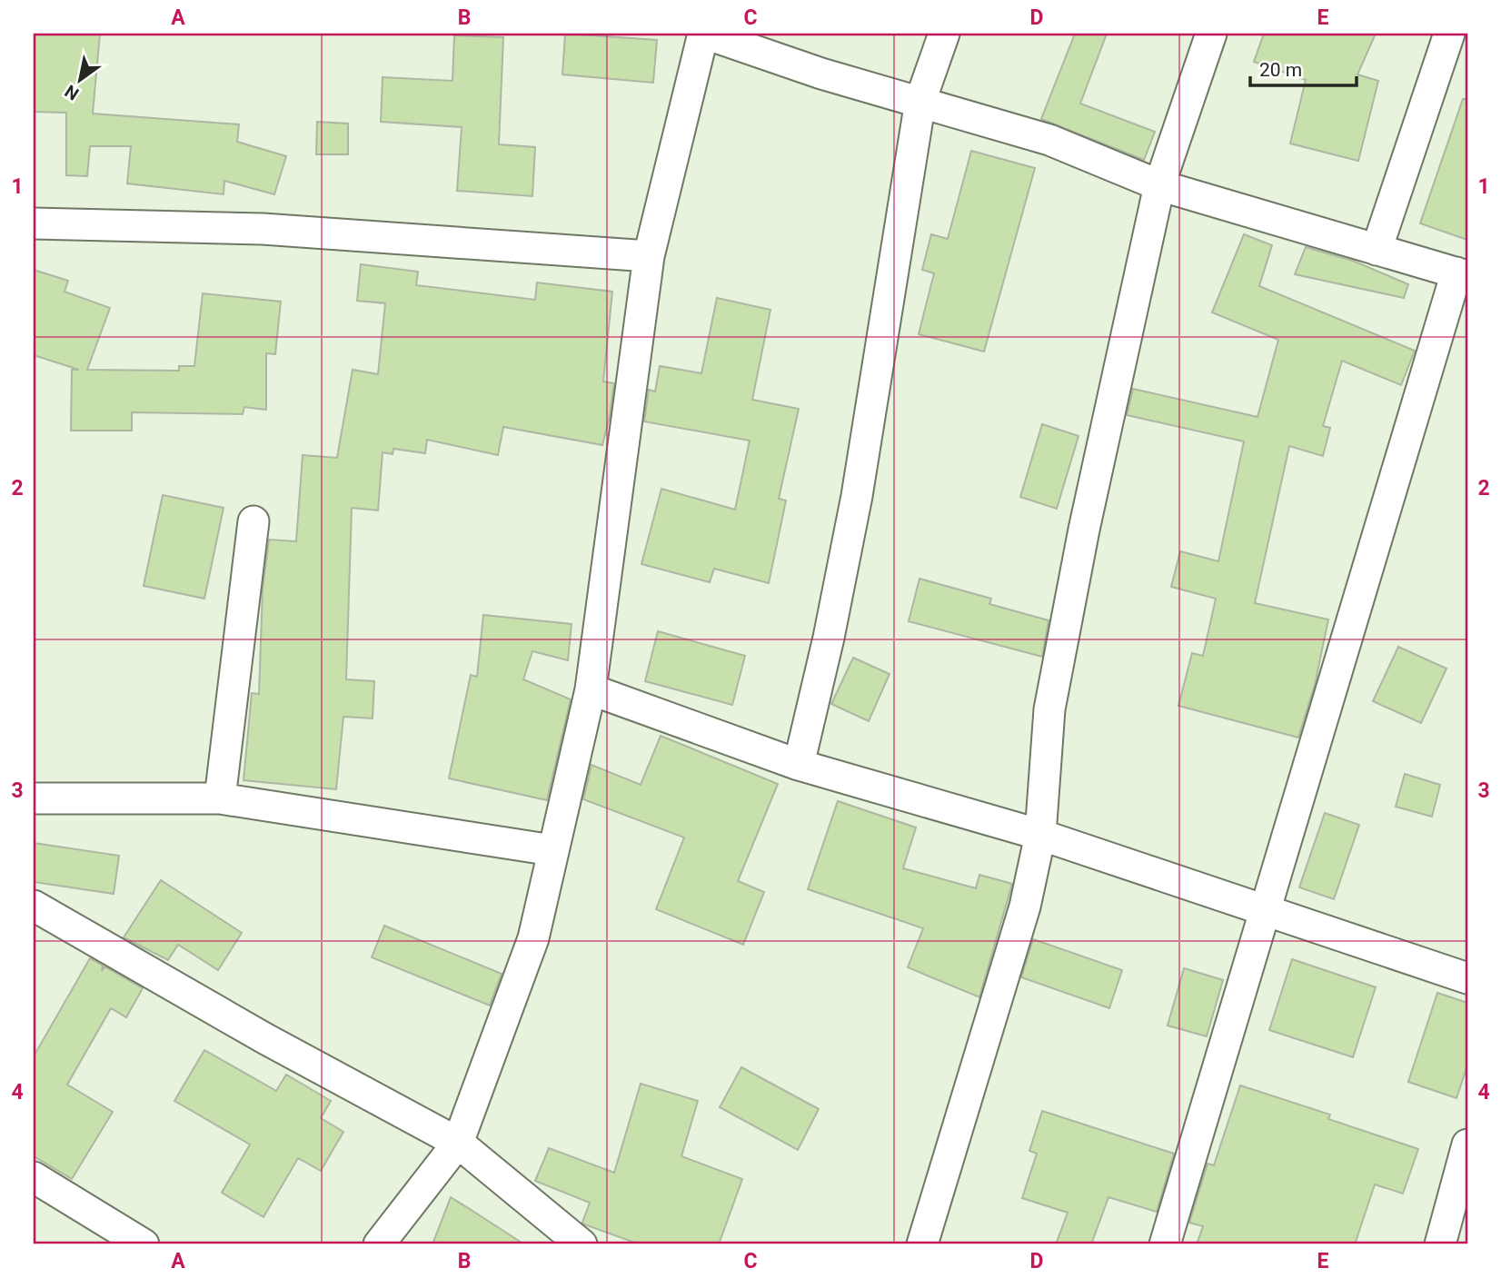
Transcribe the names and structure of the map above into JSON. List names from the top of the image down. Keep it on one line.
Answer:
{"scale_bar":"20 m","north":"bottom left","grid":{"columns":["A","B","C","D","E"],"rows":["1","2","3","4"]}}
